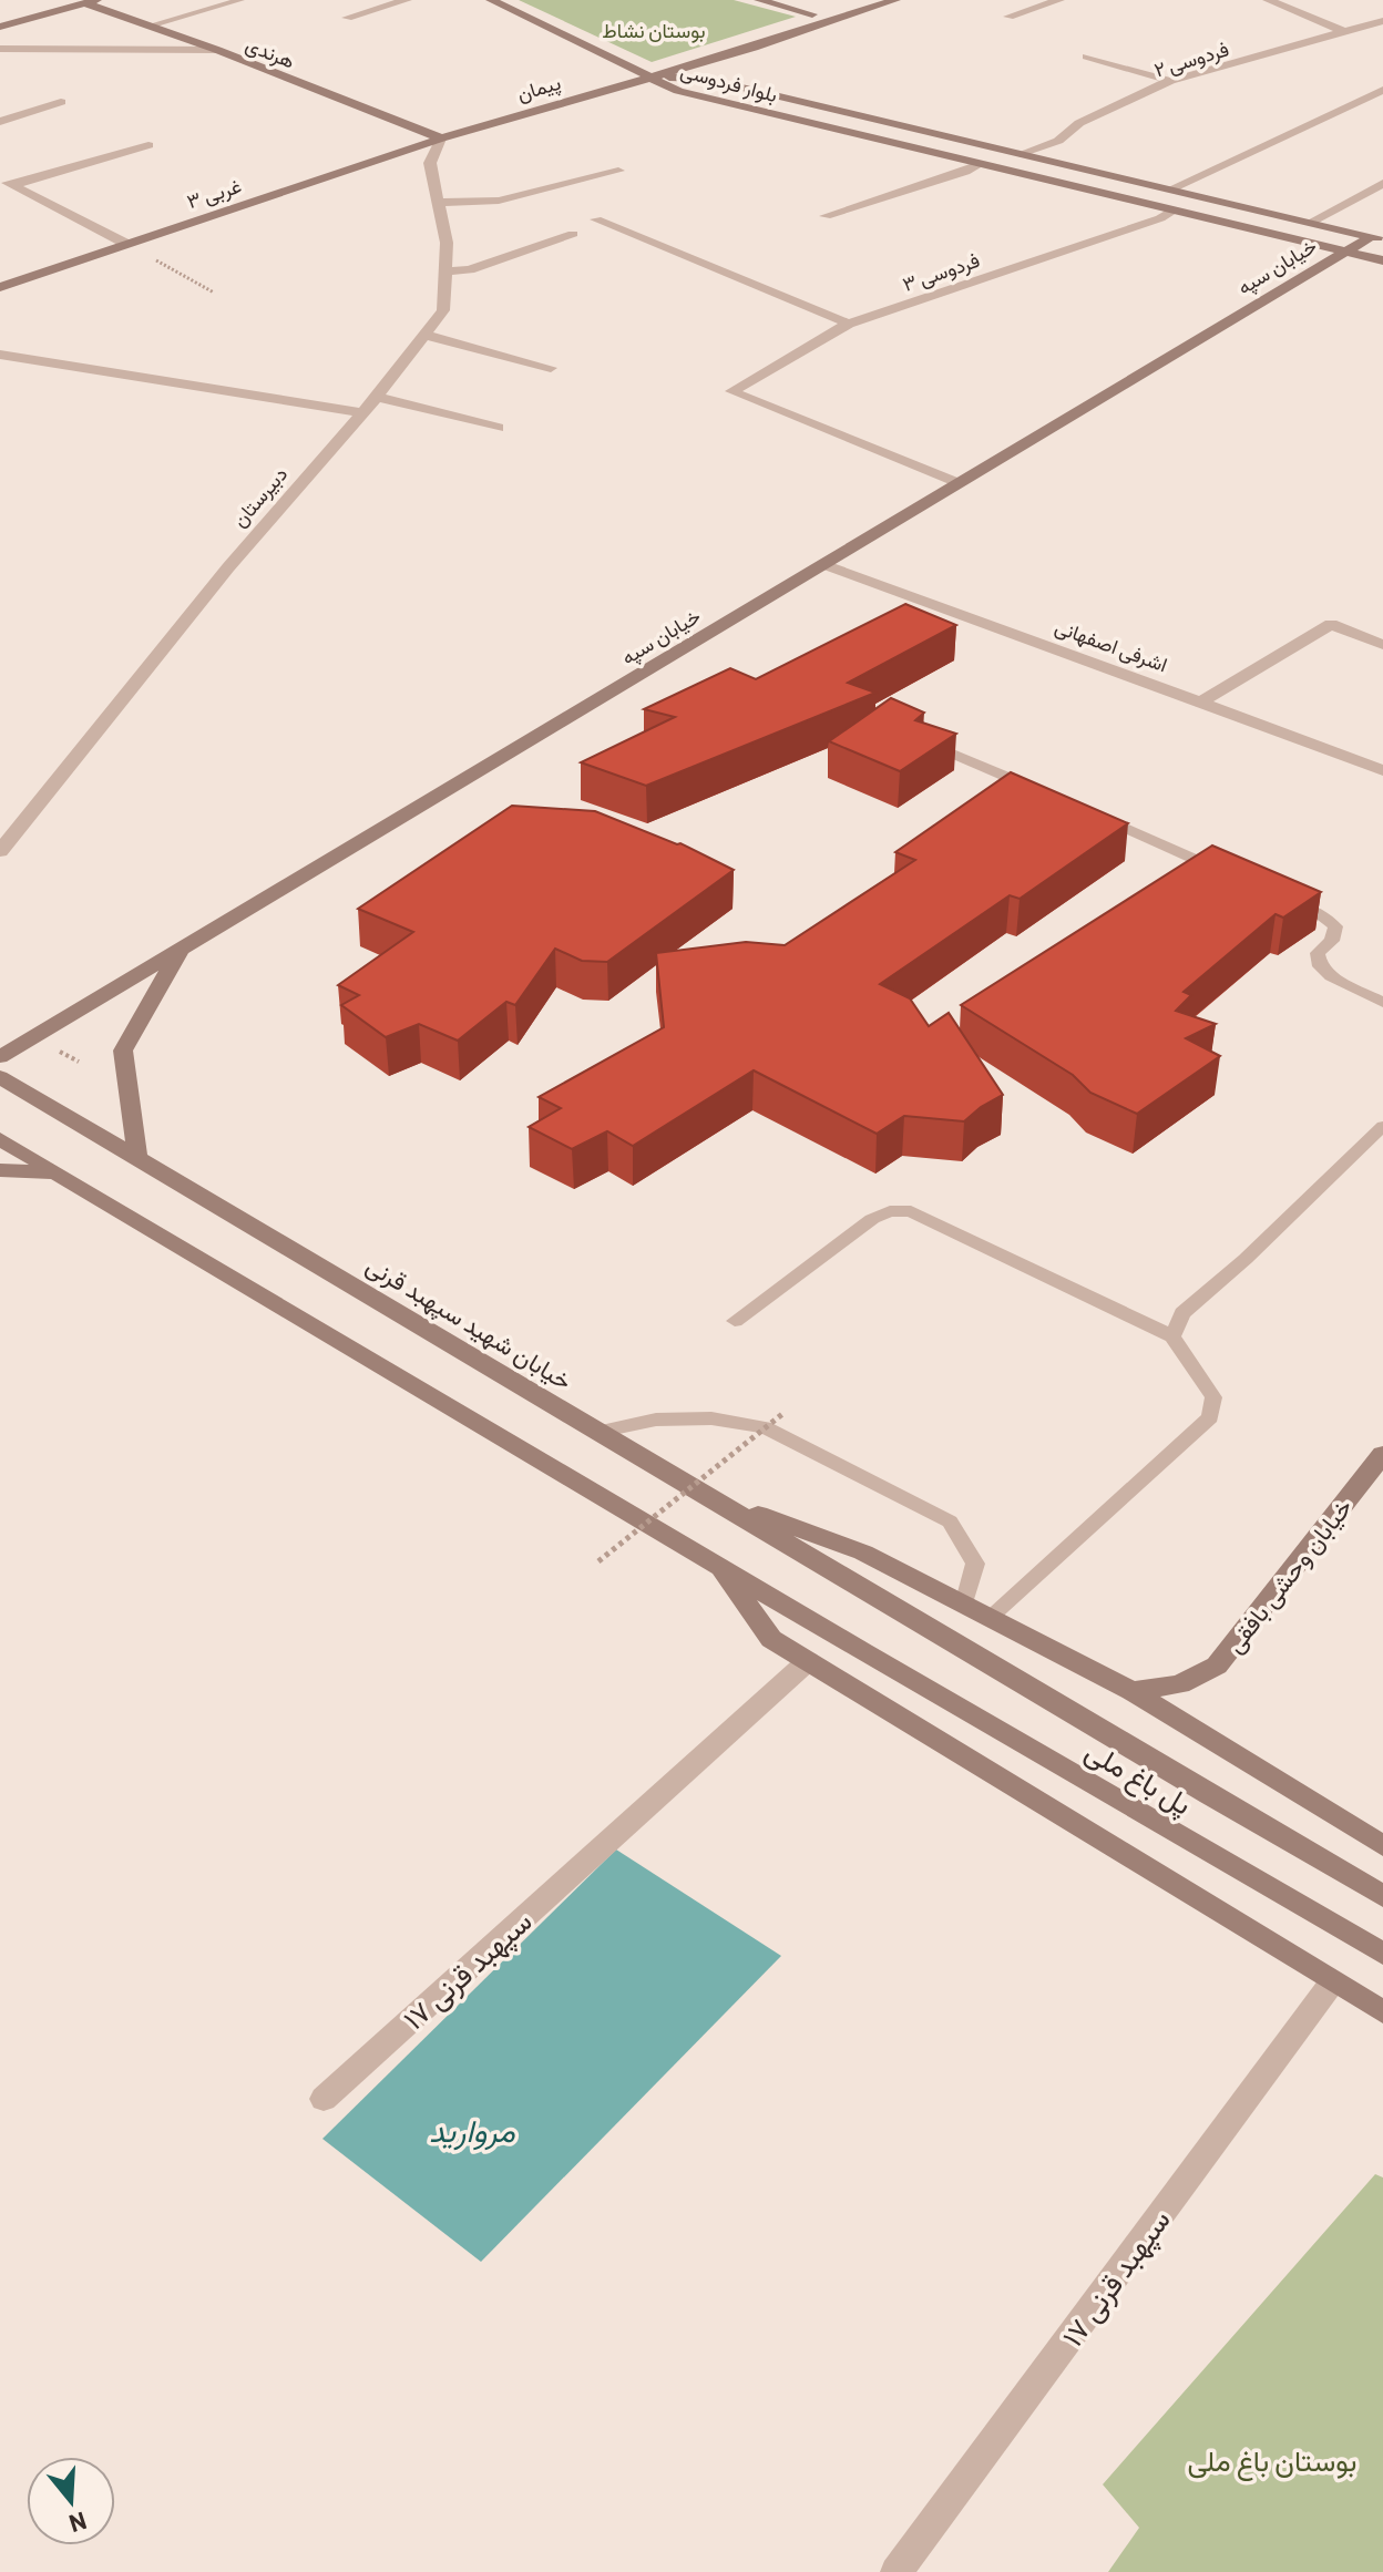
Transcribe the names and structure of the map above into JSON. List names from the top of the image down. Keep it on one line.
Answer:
{"streets":{"main road":["هرندی","بلوار فردوسی","پیمان","۳ غربی","خیابان سپه","خیابان شهید سپهبد قرنی","خیابان وحشی بافقی","پل باغ ملی"],"street":["فردوسی ۲","فردوسی ۳","دبیرستان","اشرفی اصفهانی","سپهبد قرنی ۱۷"]},"crossings":[["هرندی","پیمان"],["هرندی","۳ غربی"],["هرندی","دبیرستان"],["فردوسی ۲","بلوار فردوسی"],["بلوار فردوسی","پیمان"],["بلوار فردوسی","خیابان سپه"],["بلوار فردوسی","فردوسی ۳"],["پیمان","۳ غربی"],["پیمان","دبیرستان"],["۳ غربی","دبیرستان"],["خیابان سپه","فردوسی ۳"],["خیابان سپه","اشرفی اصفهانی"],["خیابان شهید سپهبد قرنی","پل باغ ملی"]],"water":["مروارید"],"parks":["بوستان نشاط","بوستان باغ ملی"],"north":"bottom"}
